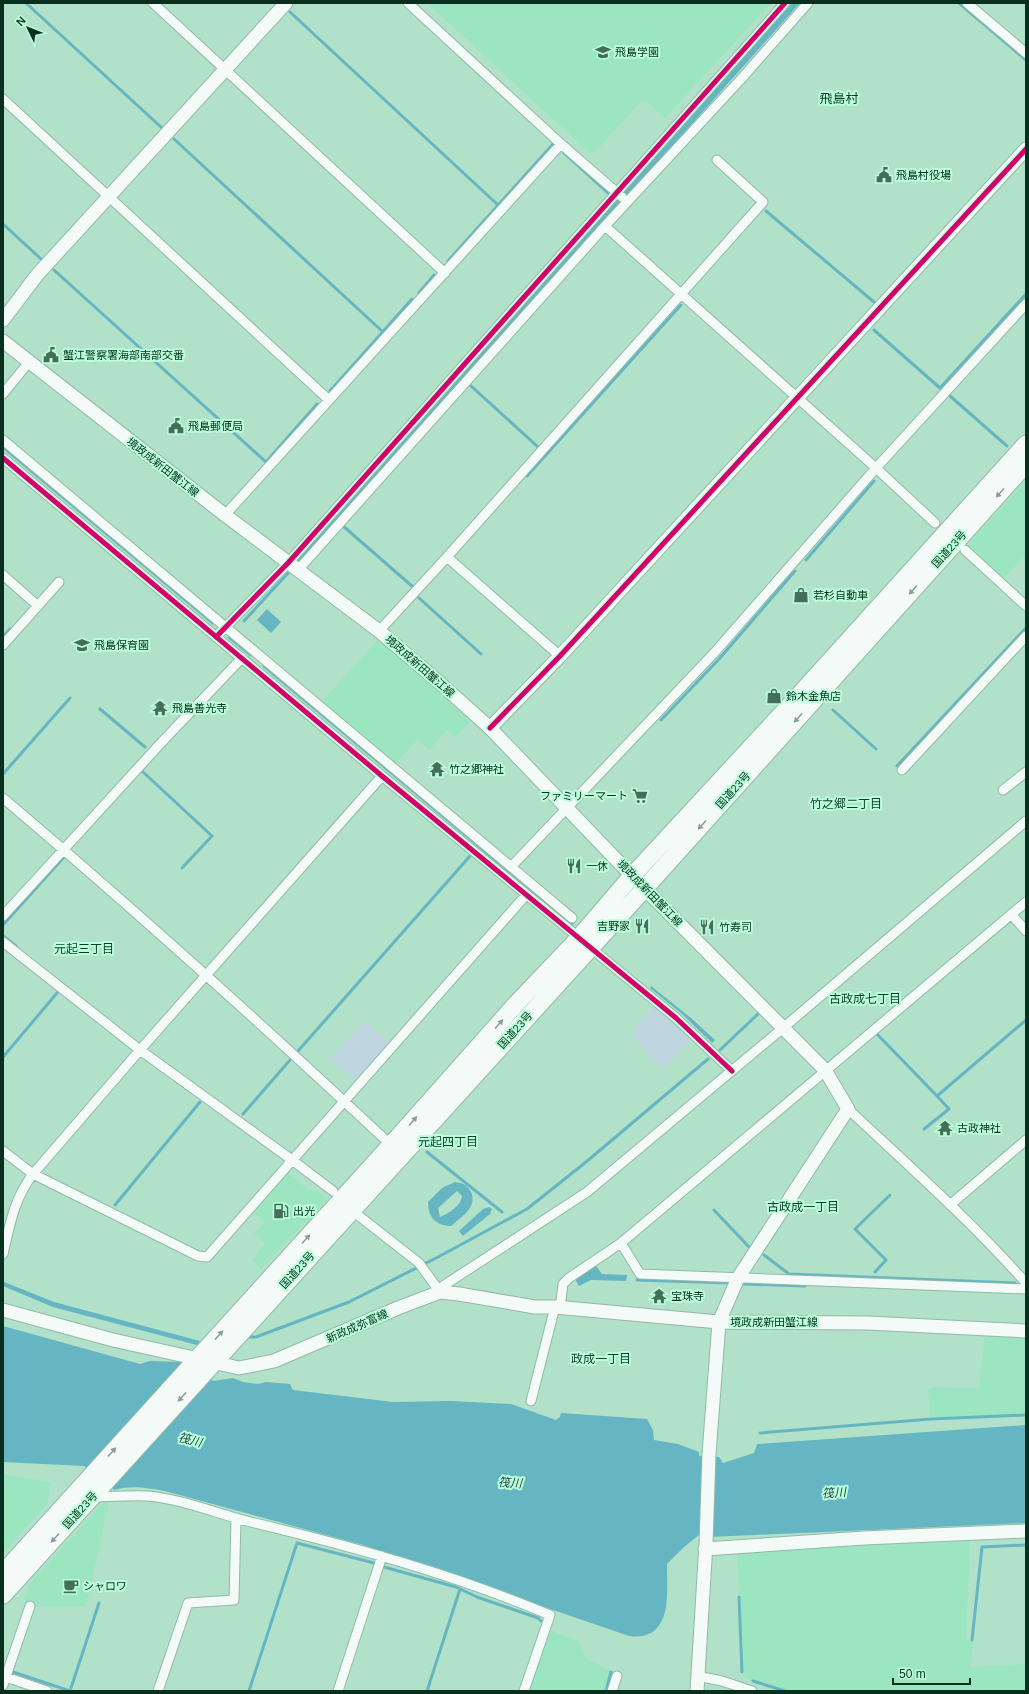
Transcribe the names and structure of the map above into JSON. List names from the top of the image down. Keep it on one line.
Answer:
{"streets":{"highway":["国道23号"],"main road":["境政成新田蟹江線","新政成弥富線"]},"crossings":[["境政成新田蟹江線","国道23号"],["境政成新田蟹江線","新政成弥富線"],["国道23号","新政成弥富線"]],"districts":["飛島村","竹之郷二丁目","元起三丁目","古政成七丁目","元起四丁目","古政成一丁目","政成一丁目"],"water":["筏川"],"places":{"school or university":["飛島学園","飛島保育園"],"public building":["飛島村役場","蟹江警察署海部南部交番","飛島郵便局"],"shop":["若杉自動車","鈴木金魚店"],"temple":["飛島善光寺","竹之郷神社","古政神社","宝珠寺"],"supermarket":["ファミリーマート"],"restaurant":["一休","吉野家","竹寿司"],"fuel station":["出光"],"cafe":["シャロワ"]},"scale_bar":"50 m","north":"top left"}
